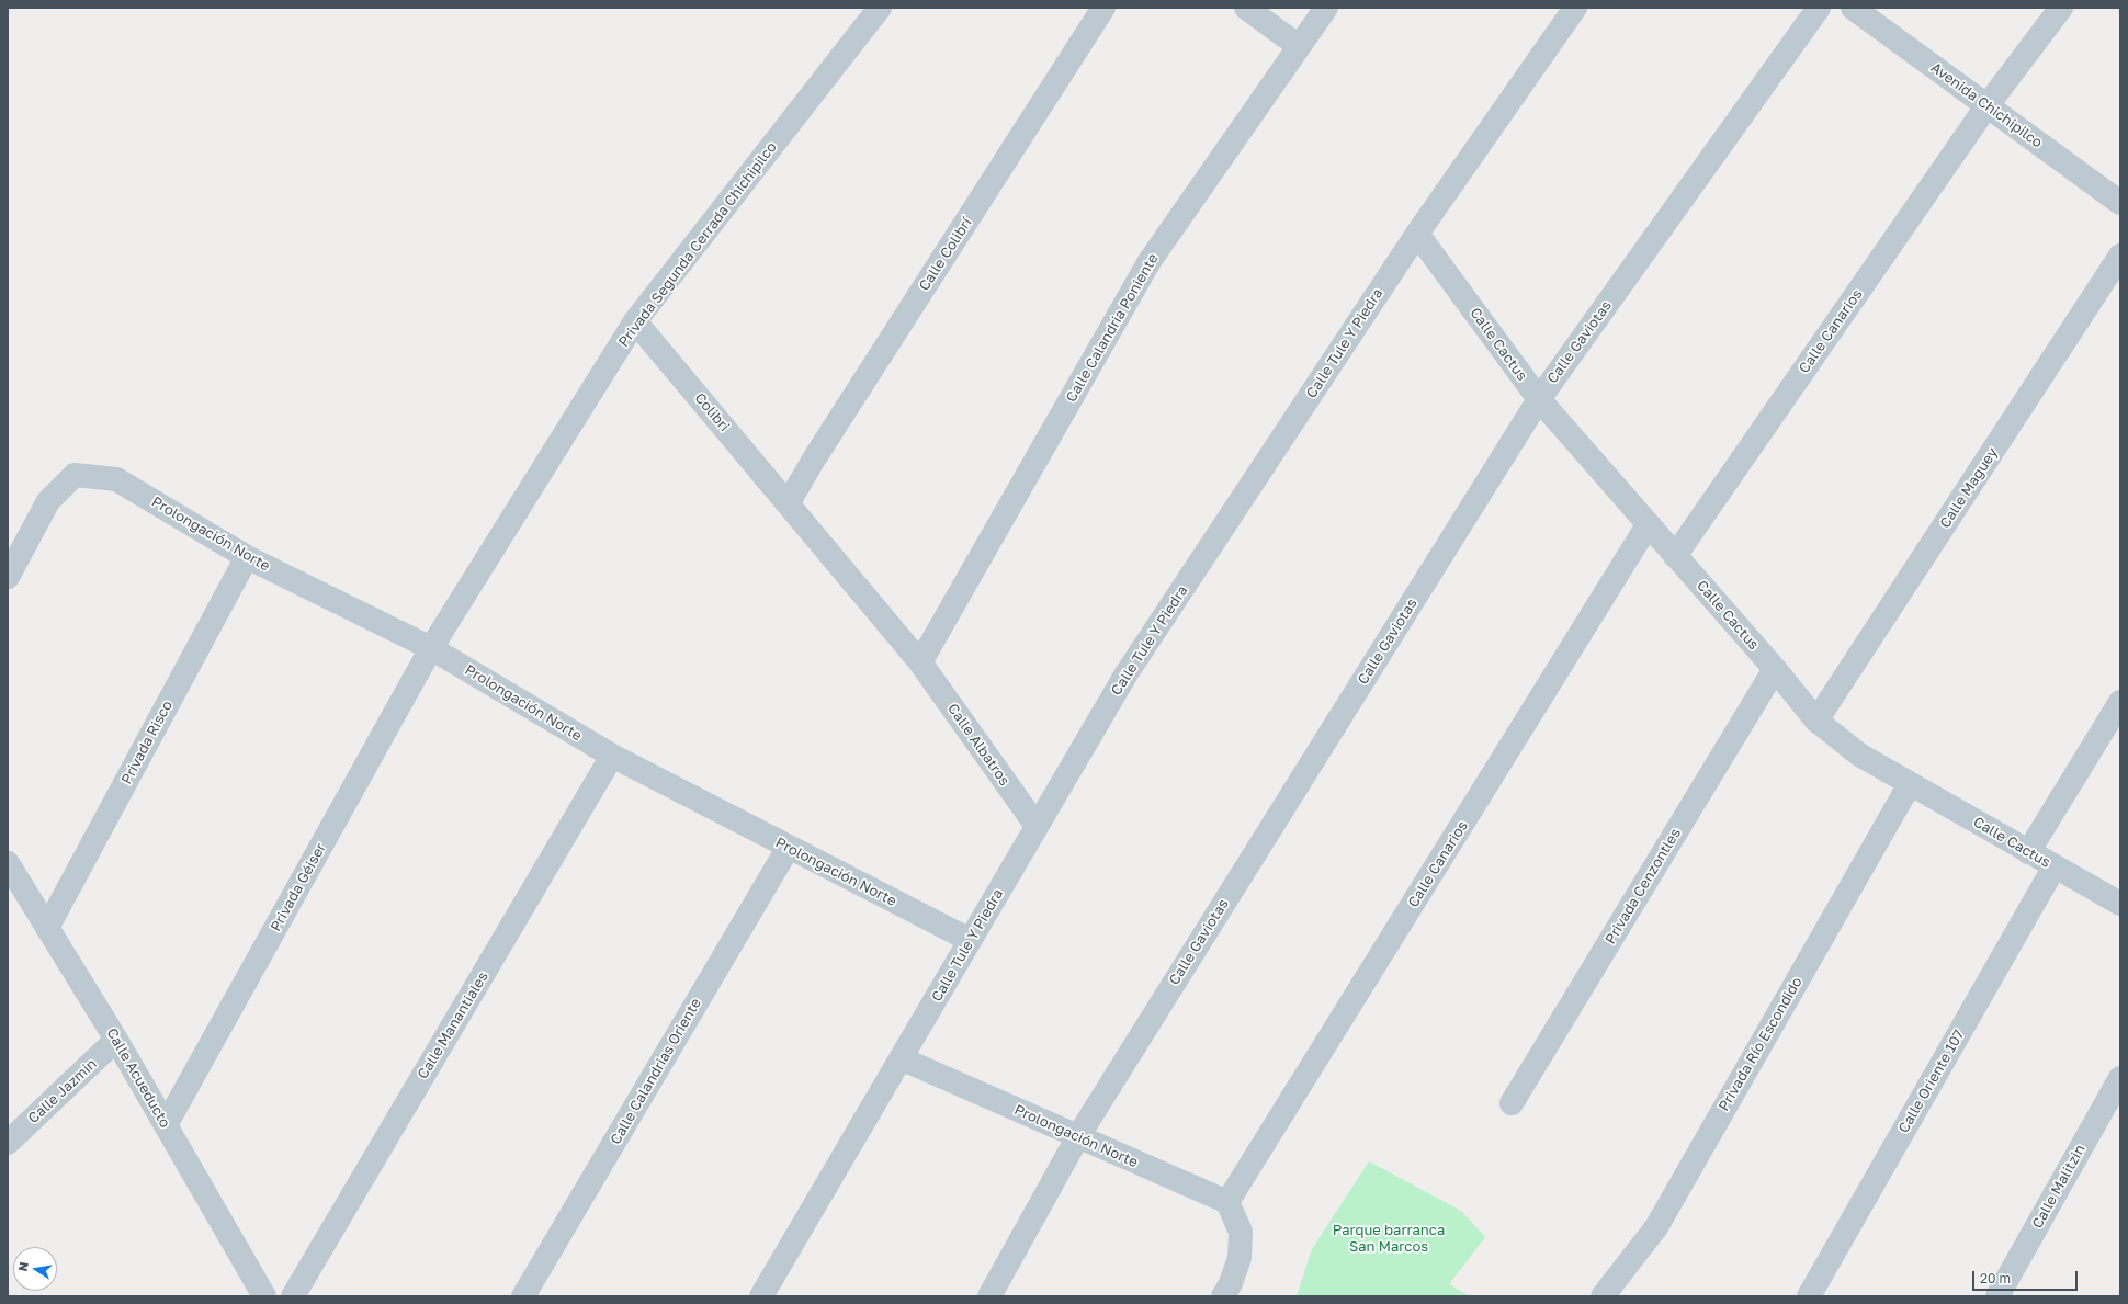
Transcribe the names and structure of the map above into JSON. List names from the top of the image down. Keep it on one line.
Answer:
{"streets":{"street":["Avenida Chichipilco","Privada Segunda Cerrada Chichipilco","Calle Colibrí","Calle Calandria Poniente","Calle Canarios","Calle Gaviotas","Calle Tule Y Piedra","Calle Cactus","Colibri","Calle Maguey","Prolongación Norte","Privada Risco","Calle Albatros","Privada Cenzontles","Privada Géiser","Calle Manantiales","Privada Río Escondido","Calle Calandrias Oriente","Calle Acueducto","Calle Oriente 107","Calle Jazmin","Calle Malitzin"]},"crossings":[["Avenida Chichipilco","Calle Canarios"],["Privada Segunda Cerrada Chichipilco","Colibri"],["Privada Segunda Cerrada Chichipilco","Prolongación Norte"],["Privada Segunda Cerrada Chichipilco","Privada Géiser"],["Calle Colibrí","Colibri"],["Calle Calandria Poniente","Colibri"],["Calle Calandria Poniente","Calle Albatros"],["Calle Canarios","Calle Cactus"],["Calle Canarios","Prolongación Norte"],["Calle Gaviotas","Calle Cactus"],["Calle Gaviotas","Prolongación Norte"],["Calle Tule Y Piedra","Calle Cactus"],["Calle Tule Y Piedra","Prolongación Norte"],["Calle Tule Y Piedra","Calle Albatros"],["Calle Cactus","Calle Maguey"],["Calle Cactus","Privada Cenzontles"],["Calle Cactus","Privada Río Escondido"],["Calle Cactus","Calle Oriente 107"],["Colibri","Calle Albatros"],["Prolongación Norte","Privada Risco"],["Prolongación Norte","Privada Géiser"],["Prolongación Norte","Calle Manantiales"],["Prolongación Norte","Calle Calandrias Oriente"],["Privada Risco","Calle Acueducto"],["Privada Géiser","Calle Acueducto"],["Calle Acueducto","Calle Jazmin"]],"parks":["Parque barranca San Marcos"],"scale_bar":"20 m","north":"left"}
